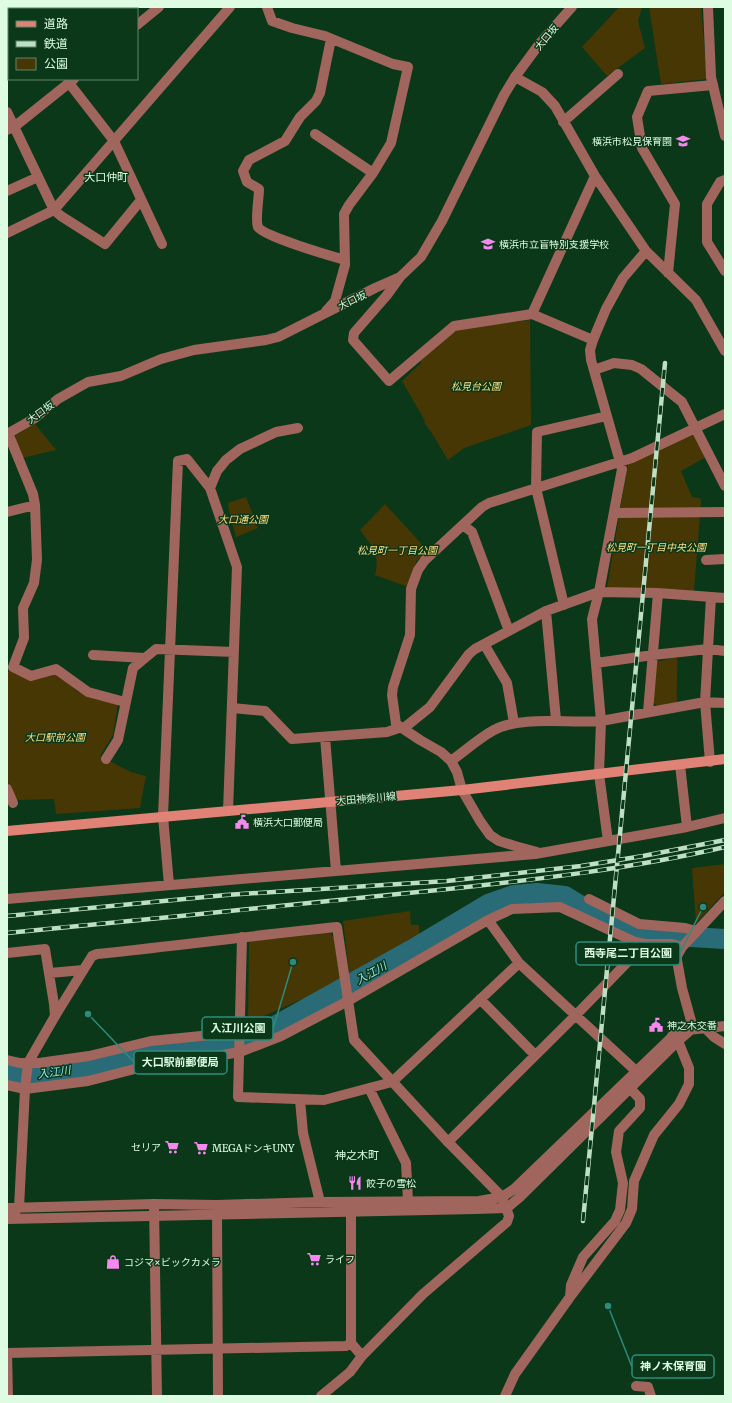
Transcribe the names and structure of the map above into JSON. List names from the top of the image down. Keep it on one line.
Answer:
{"streets":{"main road":["大田神奈川線"],"street":["大口坂"]},"districts":["大口仲町","神之木町"],"water":["入江川"],"parks":["松見台公園","大口通公園","松見町一丁目中央公園","松見町一丁目公園","大口駅前公園"],"places":{"school or university":["横浜市松見保育園","横浜市立盲特別支援学校"],"public building":["横浜大口郵便局","神之木交番"],"other":["西寺尾二丁目公園","入江川公園","大口駅前郵便局","神ノ木保育園"],"supermarket":["セリア","MEGAドンキUNY","ライフ"],"restaurant":["餃子の雪松"],"shop":["コジマ×ビックカメラ"]},"legend":["道路","鉄道","公園"]}
